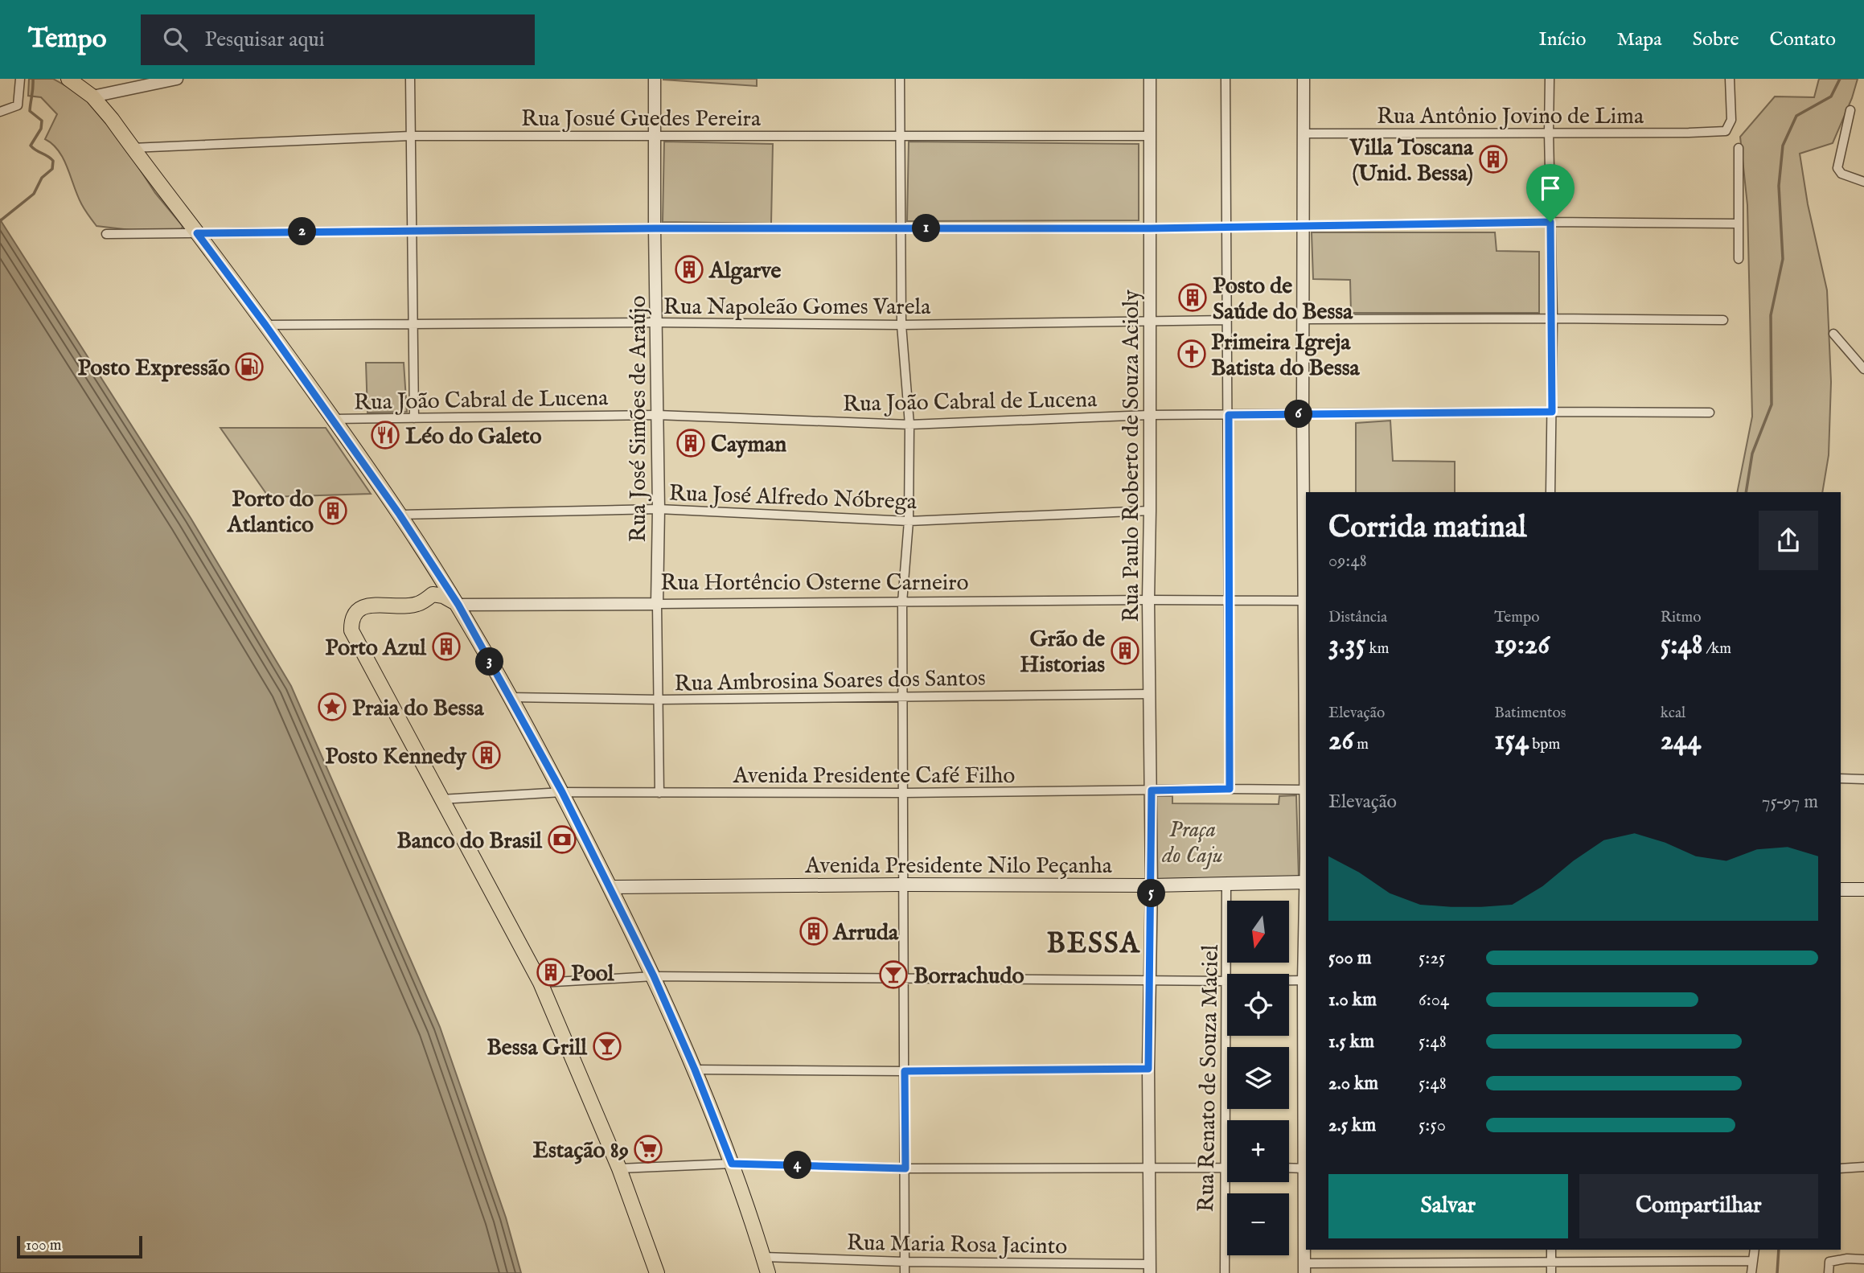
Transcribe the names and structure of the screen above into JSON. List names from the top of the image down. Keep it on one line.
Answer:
{"streets":{"main road":["Rua Hortêncio Osterne Carneiro","Avenida Presidente Nilo Peçanha"],"street":["Rua Antônio Jovino de Lima","Rua Josué Guedes Pereira","Rua Napoleão Gomes Varela","Rua João Cabral de Lucena","Rua José Simões de Araújo","Rua Paulo Roberto de Souza Acioly","Rua José Alfredo Nóbrega","Rua Ambrosina Soares dos Santos","Avenida Presidente Café Filho","Rua Renato de Souza Maciel","Rua Maria Rosa Jacinto"]},"crossings":[["Rua Josué Guedes Pereira","Rua José Simões de Araújo"],["Rua Josué Guedes Pereira","Rua Paulo Roberto de Souza Acioly"],["Rua Napoleão Gomes Varela","Rua José Simões de Araújo"],["Rua Napoleão Gomes Varela","Rua Paulo Roberto de Souza Acioly"],["Rua João Cabral de Lucena","Rua José Simões de Araújo"],["Rua João Cabral de Lucena","Rua Paulo Roberto de Souza Acioly"],["Rua José Simões de Araújo","Rua José Alfredo Nóbrega"],["Rua José Simões de Araújo","Rua Hortêncio Osterne Carneiro"],["Rua José Simões de Araújo","Rua Ambrosina Soares dos Santos"],["Rua José Simões de Araújo","Avenida Presidente Café Filho"],["Rua Paulo Roberto de Souza Acioly","Rua José Alfredo Nóbrega"],["Rua Paulo Roberto de Souza Acioly","Rua Hortêncio Osterne Carneiro"],["Rua Paulo Roberto de Souza Acioly","Rua Ambrosina Soares dos Santos"],["Rua Paulo Roberto de Souza Acioly","Avenida Presidente Café Filho"],["Rua Paulo Roberto de Souza Acioly","Avenida Presidente Nilo Peçanha"],["Rua Paulo Roberto de Souza Acioly","Rua Maria Rosa Jacinto"],["Avenida Presidente Nilo Peçanha","Rua Renato de Souza Maciel"]],"districts":["BESSA"],"parks":["Praça do Caju"],"places":{"building":["Villa Toscana (Unid. Bessa)","Algarve","Posto de Saúde do Bessa","Cayman","Porto do Atlantico","Porto Azul","Grão de Historias","Posto Kennedy","Arruda","Pool"],"church":["Primeira Igreja Batista do Bessa"],"fuel station":["Posto Expressão"],"restaurant":["Léo do Galeto"],"place":["Praia do Bessa"],"bank":["Banco do Brasil"],"bar":["Borrachudo","Bessa Grill"],"supermarket":["Estação 89"]},"scale_bar":"100 m","north":"bottom","page":{"header":"Tempo","search":"Pesquisar aqui","nav":["Início","Mapa","Sobre","Contato"],"pins":["1","2","6","3","5","4"],"heading":["Corrida matinal","09:48"],"stats":[["Distância","3.35 km"],["Tempo","19:26"],["Ritmo","5:48 /km"],["Elevação","26 m"],["Batimentos","154 bpm"],["kcal","244"]],"chart":["Elevação","75–97 m"],"map_buttons":["+","−"],"list":[{"name":"500 m","note":"5:25"},{"name":"1.0 km","note":"6:04"},{"name":"1.5 km","note":"5:48"},{"name":"2.0 km","note":"5:48"},{"name":"2.5 km","note":"5:50"}],"buttons":["Salvar","Compartilhar"],"scale":"100 m"}}
